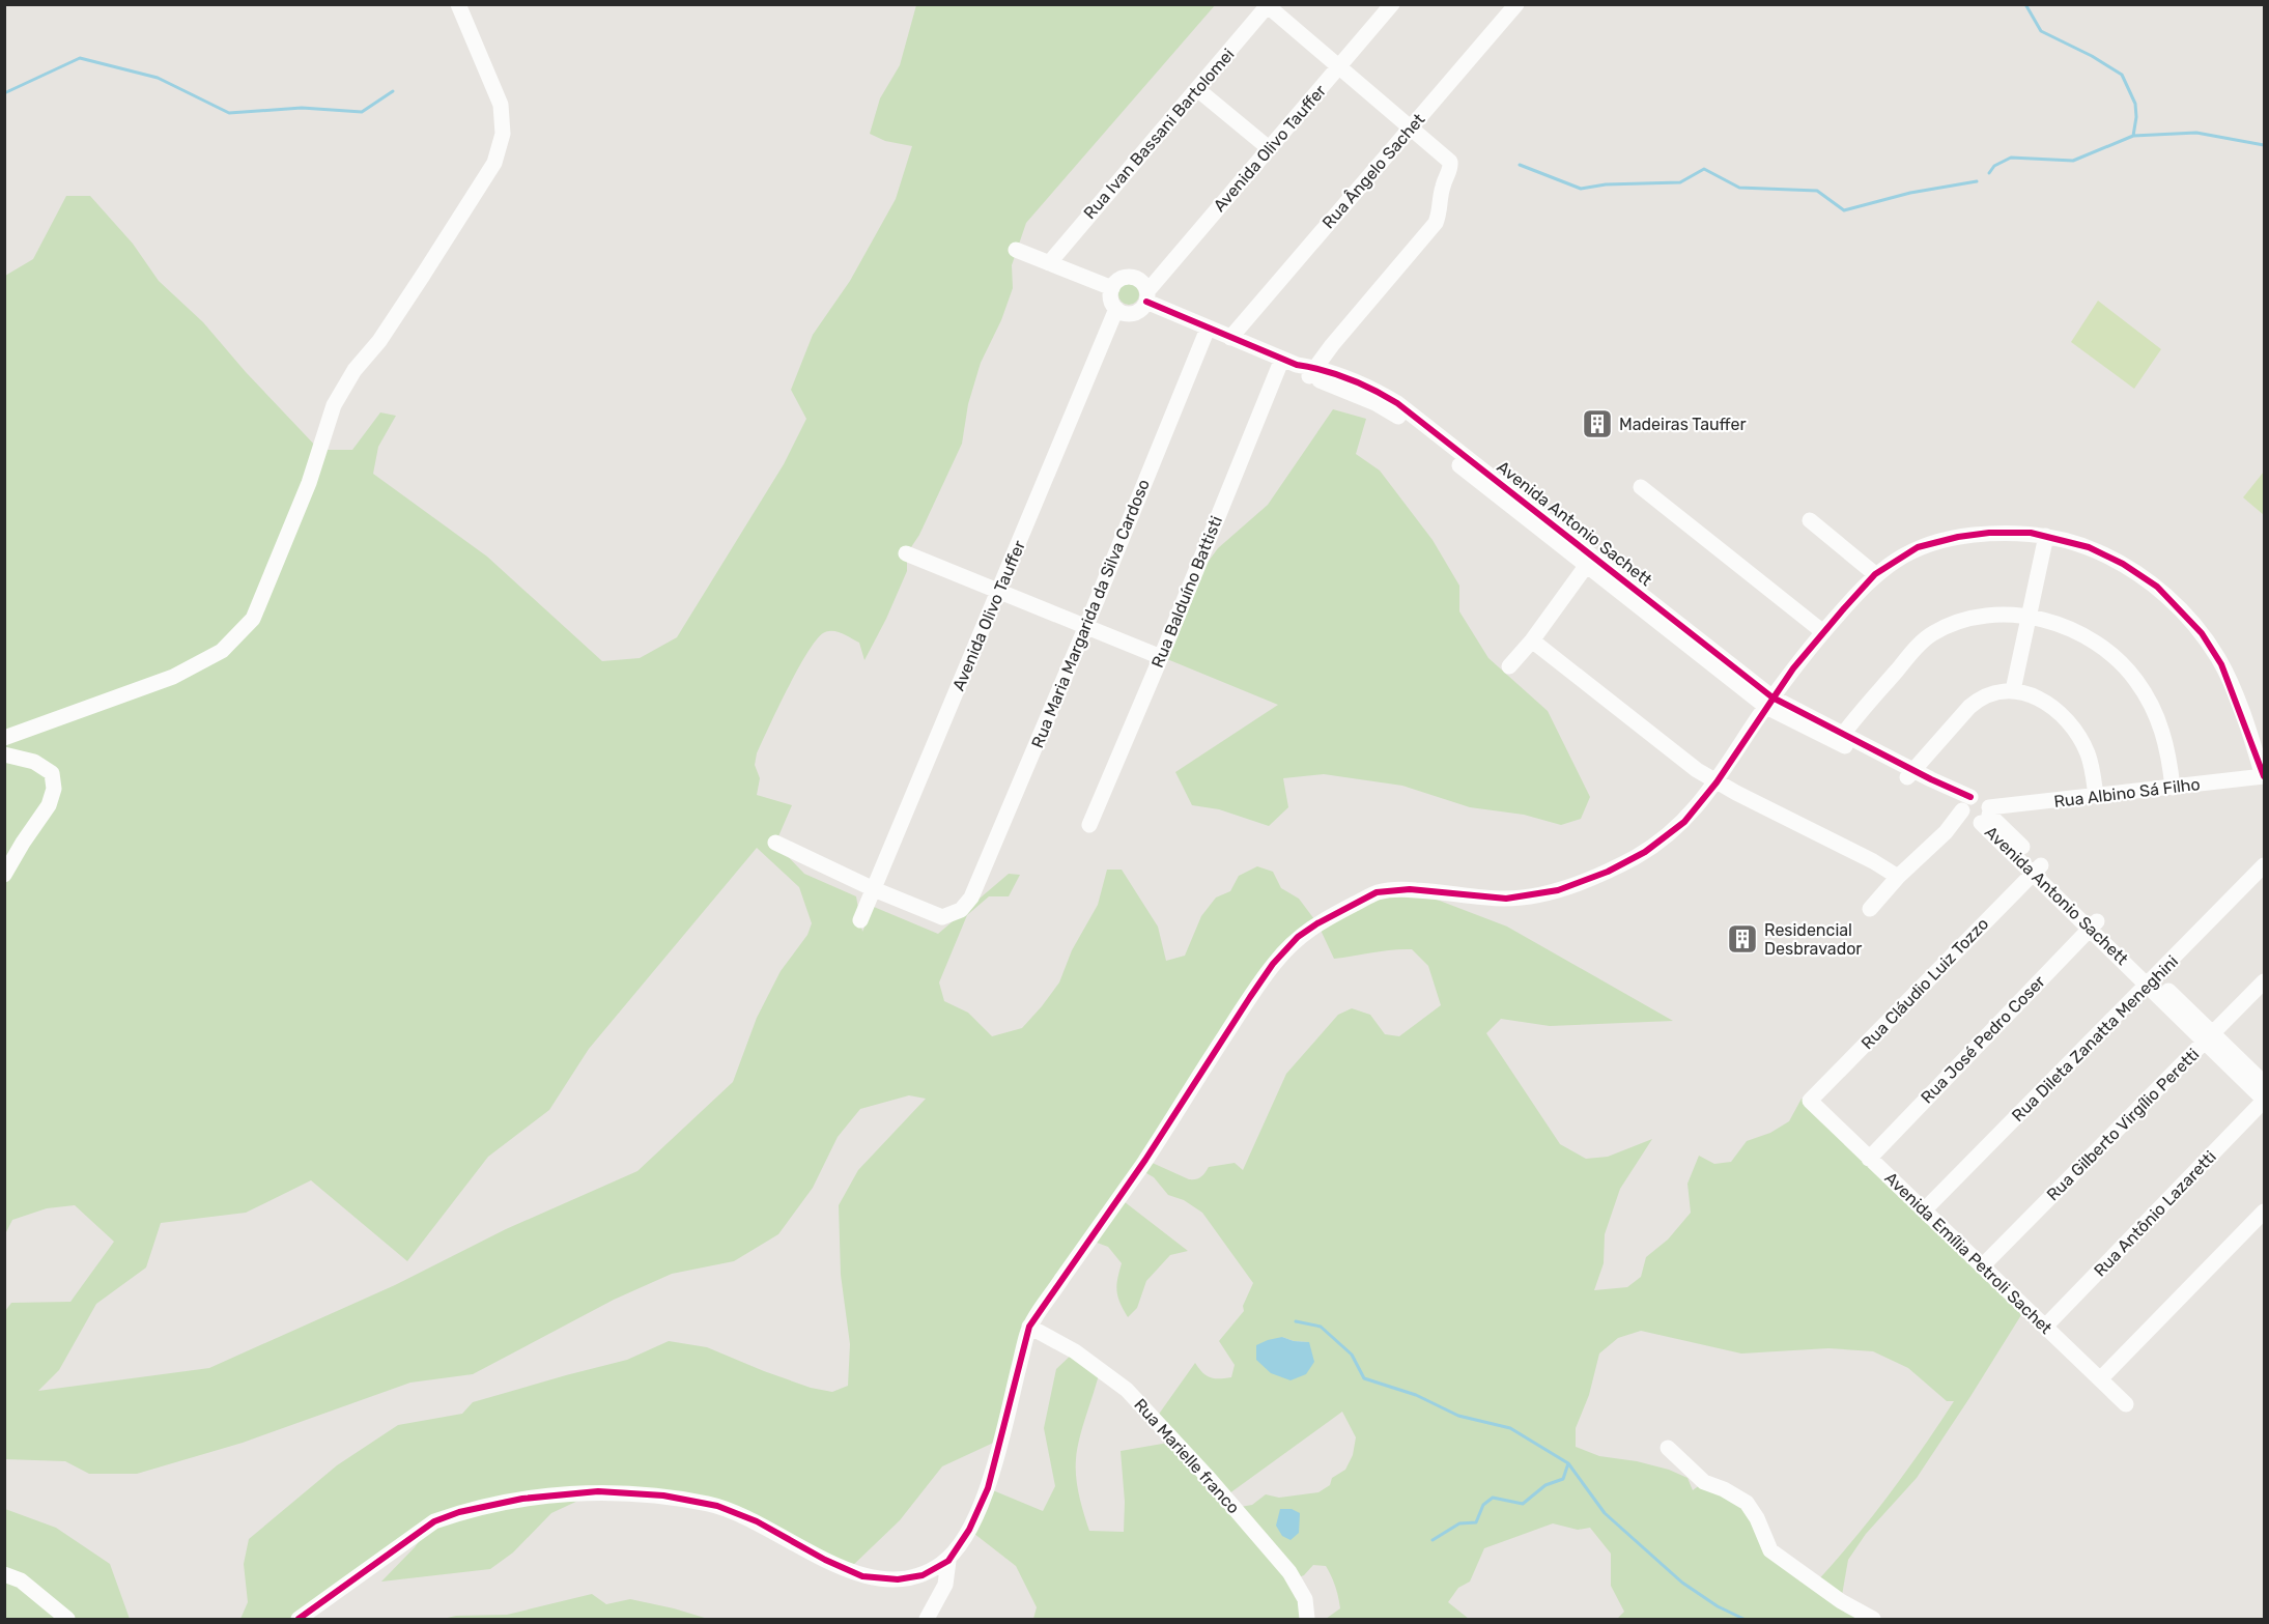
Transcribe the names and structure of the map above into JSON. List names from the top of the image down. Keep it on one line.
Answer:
{"streets":{"street":["Rua Ivan Bassani Bartolomei","Avenida Olivo Tauffer","Rua Ângelo Sachet","Avenida Antonio Sachett","Rua Balduíno Battisti","Rua Maria Margarida da Silva Cardoso","Rua Albino Sá Filho","Rua Cláudio Luiz Tozzo","Rua Dileta Zanatta Meneghini","Rua José Pedro Coser","Rua Gilberto Virgílio Peretti","Rua Antônio Lazaretti","Avenida Emília Petroli Sachet","Rua Marielle franco"]},"crossings":[["Avenida Olivo Tauffer","Avenida Antonio Sachett"],["Avenida Olivo Tauffer","Rua Maria Margarida da Silva Cardoso"],["Rua Ângelo Sachet","Avenida Antonio Sachett"],["Avenida Antonio Sachett","Rua Balduíno Battisti"],["Avenida Antonio Sachett","Rua Maria Margarida da Silva Cardoso"],["Avenida Antonio Sachett","Rua Albino Sá Filho"],["Avenida Antonio Sachett","Rua Cláudio Luiz Tozzo"],["Avenida Antonio Sachett","Rua Dileta Zanatta Meneghini"],["Avenida Antonio Sachett","Rua José Pedro Coser"],["Avenida Antonio Sachett","Rua Gilberto Virgílio Peretti"],["Avenida Antonio Sachett","Rua Antônio Lazaretti"],["Rua Cláudio Luiz Tozzo","Avenida Emília Petroli Sachet"],["Rua Dileta Zanatta Meneghini","Avenida Emília Petroli Sachet"],["Rua José Pedro Coser","Avenida Emília Petroli Sachet"],["Rua Gilberto Virgílio Peretti","Avenida Emília Petroli Sachet"],["Rua Antônio Lazaretti","Avenida Emília Petroli Sachet"]],"places":{"building":["Madeiras Tauffer","Residencial Desbravador"]}}
